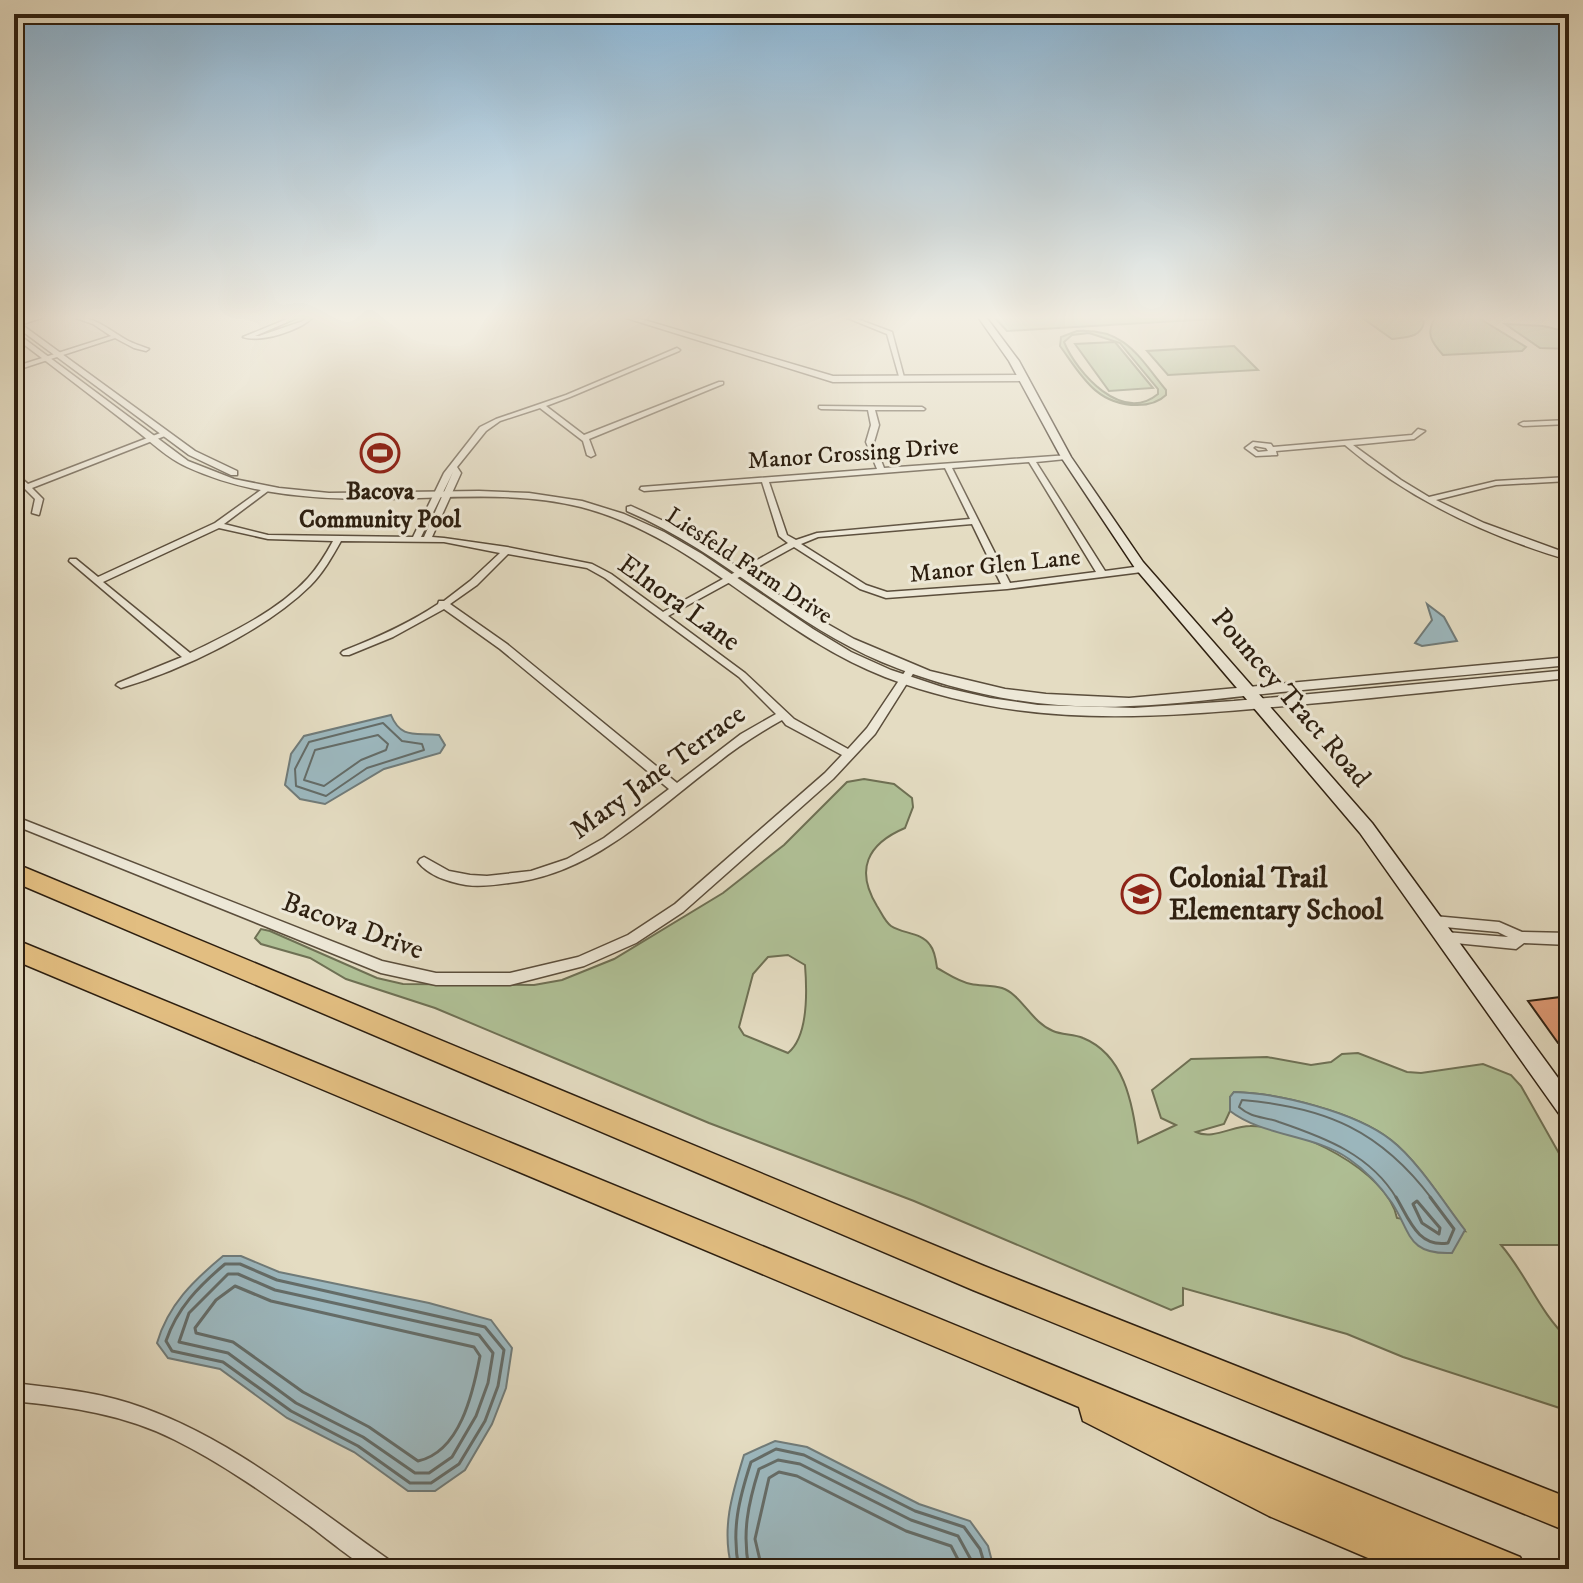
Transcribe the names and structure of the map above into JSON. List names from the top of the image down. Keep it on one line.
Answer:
{"streets":{"main road":["Pouncey Tract Road"],"street":["Manor Crossing Drive","Liesfeld Farm Drive","Manor Glen Lane","Elnora Lane","Mary Jane Terrace","Bacova Drive"]},"crossings":[["Manor Crossing Drive","Manor Glen Lane"],["Manor Crossing Drive","Pouncey Tract Road"],["Liesfeld Farm Drive","Pouncey Tract Road"],["Liesfeld Farm Drive","Bacova Drive"],["Manor Glen Lane","Pouncey Tract Road"],["Elnora Lane","Mary Jane Terrace"],["Elnora Lane","Bacova Drive"]],"places":{"sports":["Bacova Community Pool"],"school or university":["Colonial Trail Elementary School"]}}
